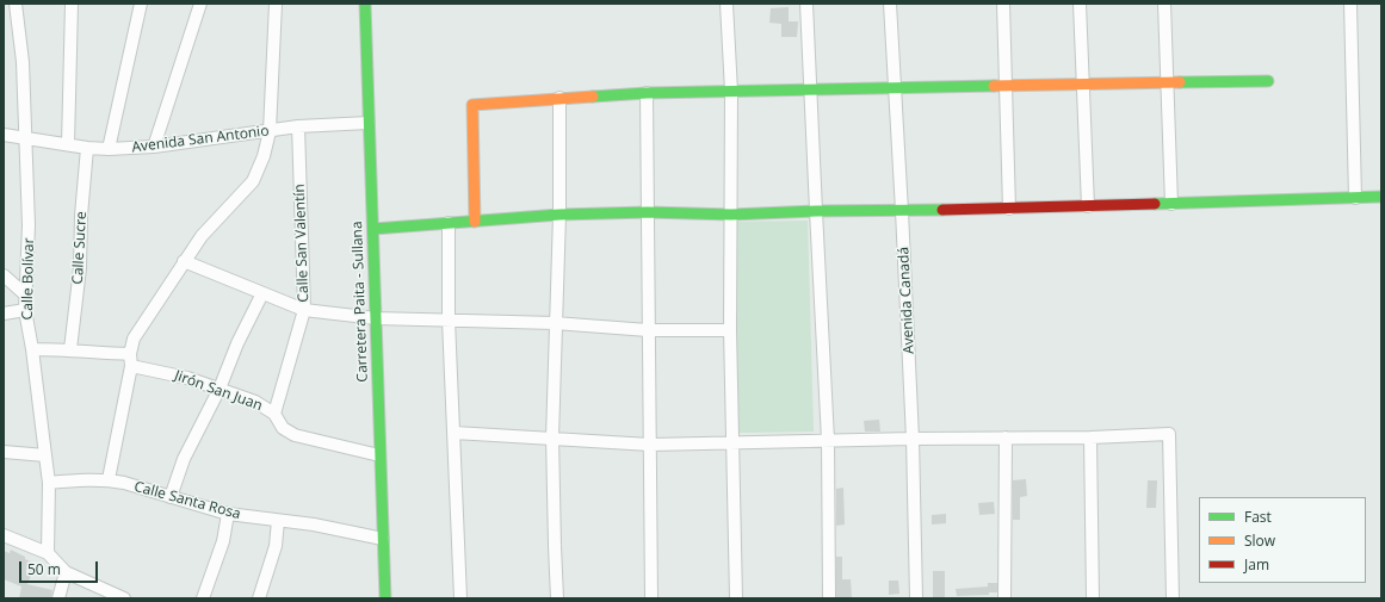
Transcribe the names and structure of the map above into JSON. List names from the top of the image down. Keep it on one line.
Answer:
{"streets":{"street":["Avenida San Antonio","Calle San Valentín","Calle Sucre","Calle Bolívar","Avenida Canadá","Carretera Paita - Sullana","Jirón San Juan","Calle Santa Rosa"]},"crossings":[["Avenida San Antonio","Calle San Valentín"],["Avenida San Antonio","Calle Sucre"],["Avenida San Antonio","Calle Bolívar"],["Avenida San Antonio","Carretera Paita - Sullana"],["Calle San Valentín","Jirón San Juan"],["Calle Sucre","Jirón San Juan"],["Calle Bolívar","Jirón San Juan"],["Calle Bolívar","Calle Santa Rosa"],["Carretera Paita - Sullana","Jirón San Juan"],["Carretera Paita - Sullana","Calle Santa Rosa"]],"legend":["Fast","Slow","Jam"],"scale_bar":"50 m"}
